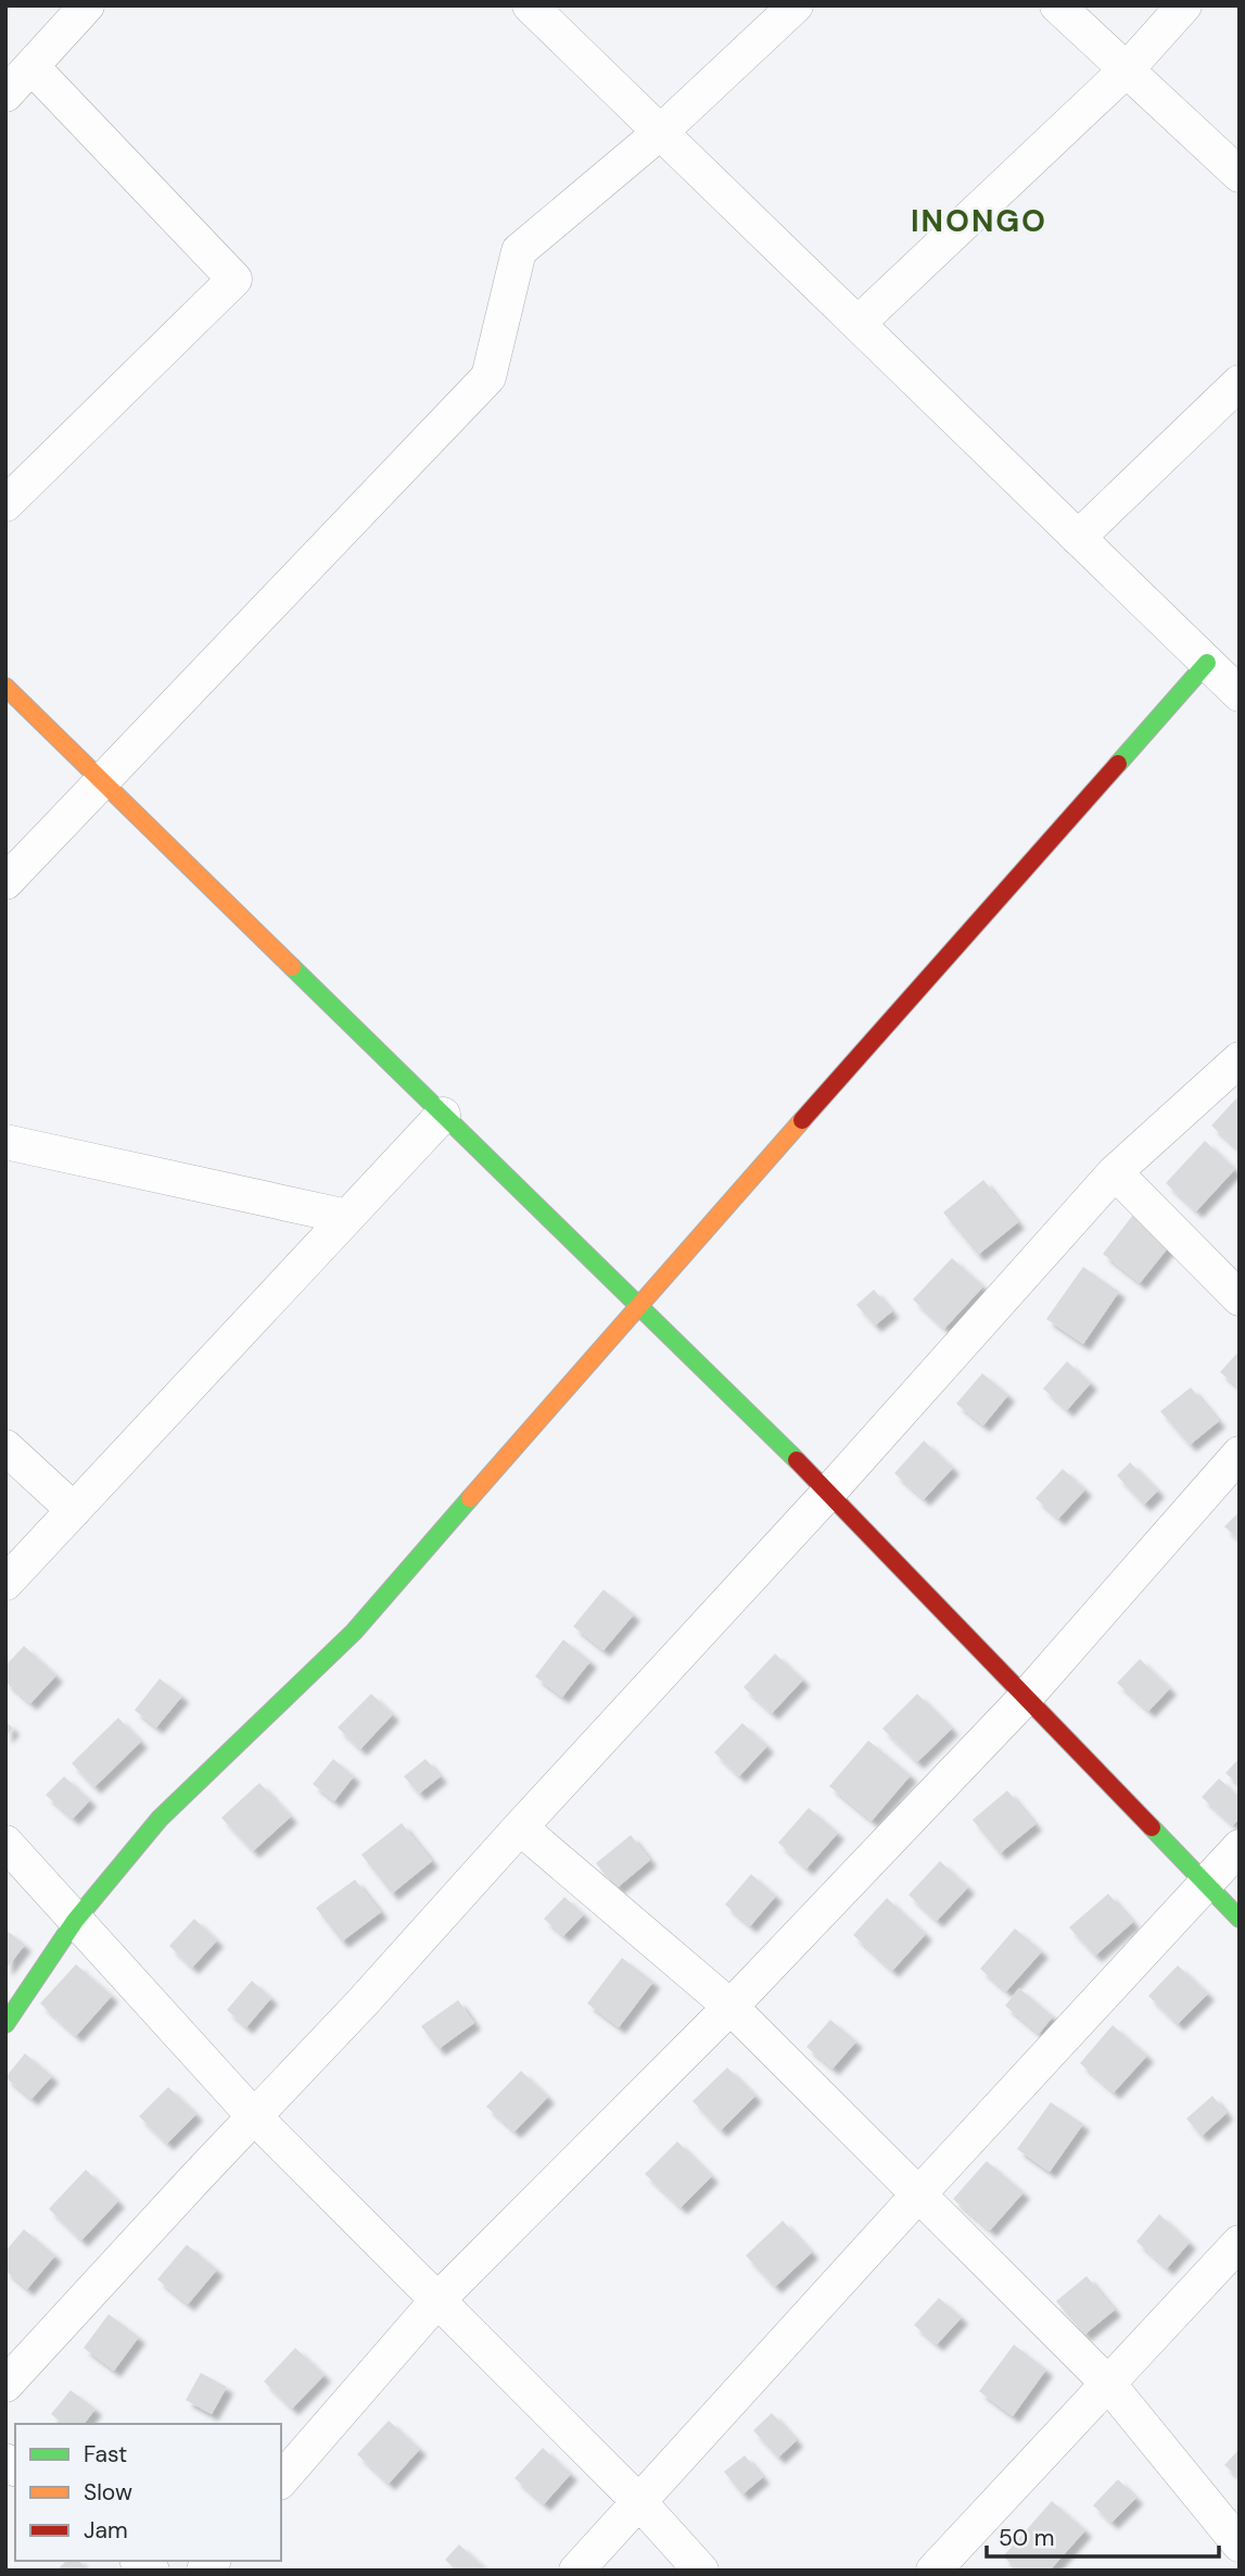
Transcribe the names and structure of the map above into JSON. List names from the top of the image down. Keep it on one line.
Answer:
{"districts":["INONGO"],"legend":["Fast","Slow","Jam"],"scale_bar":"50 m"}
